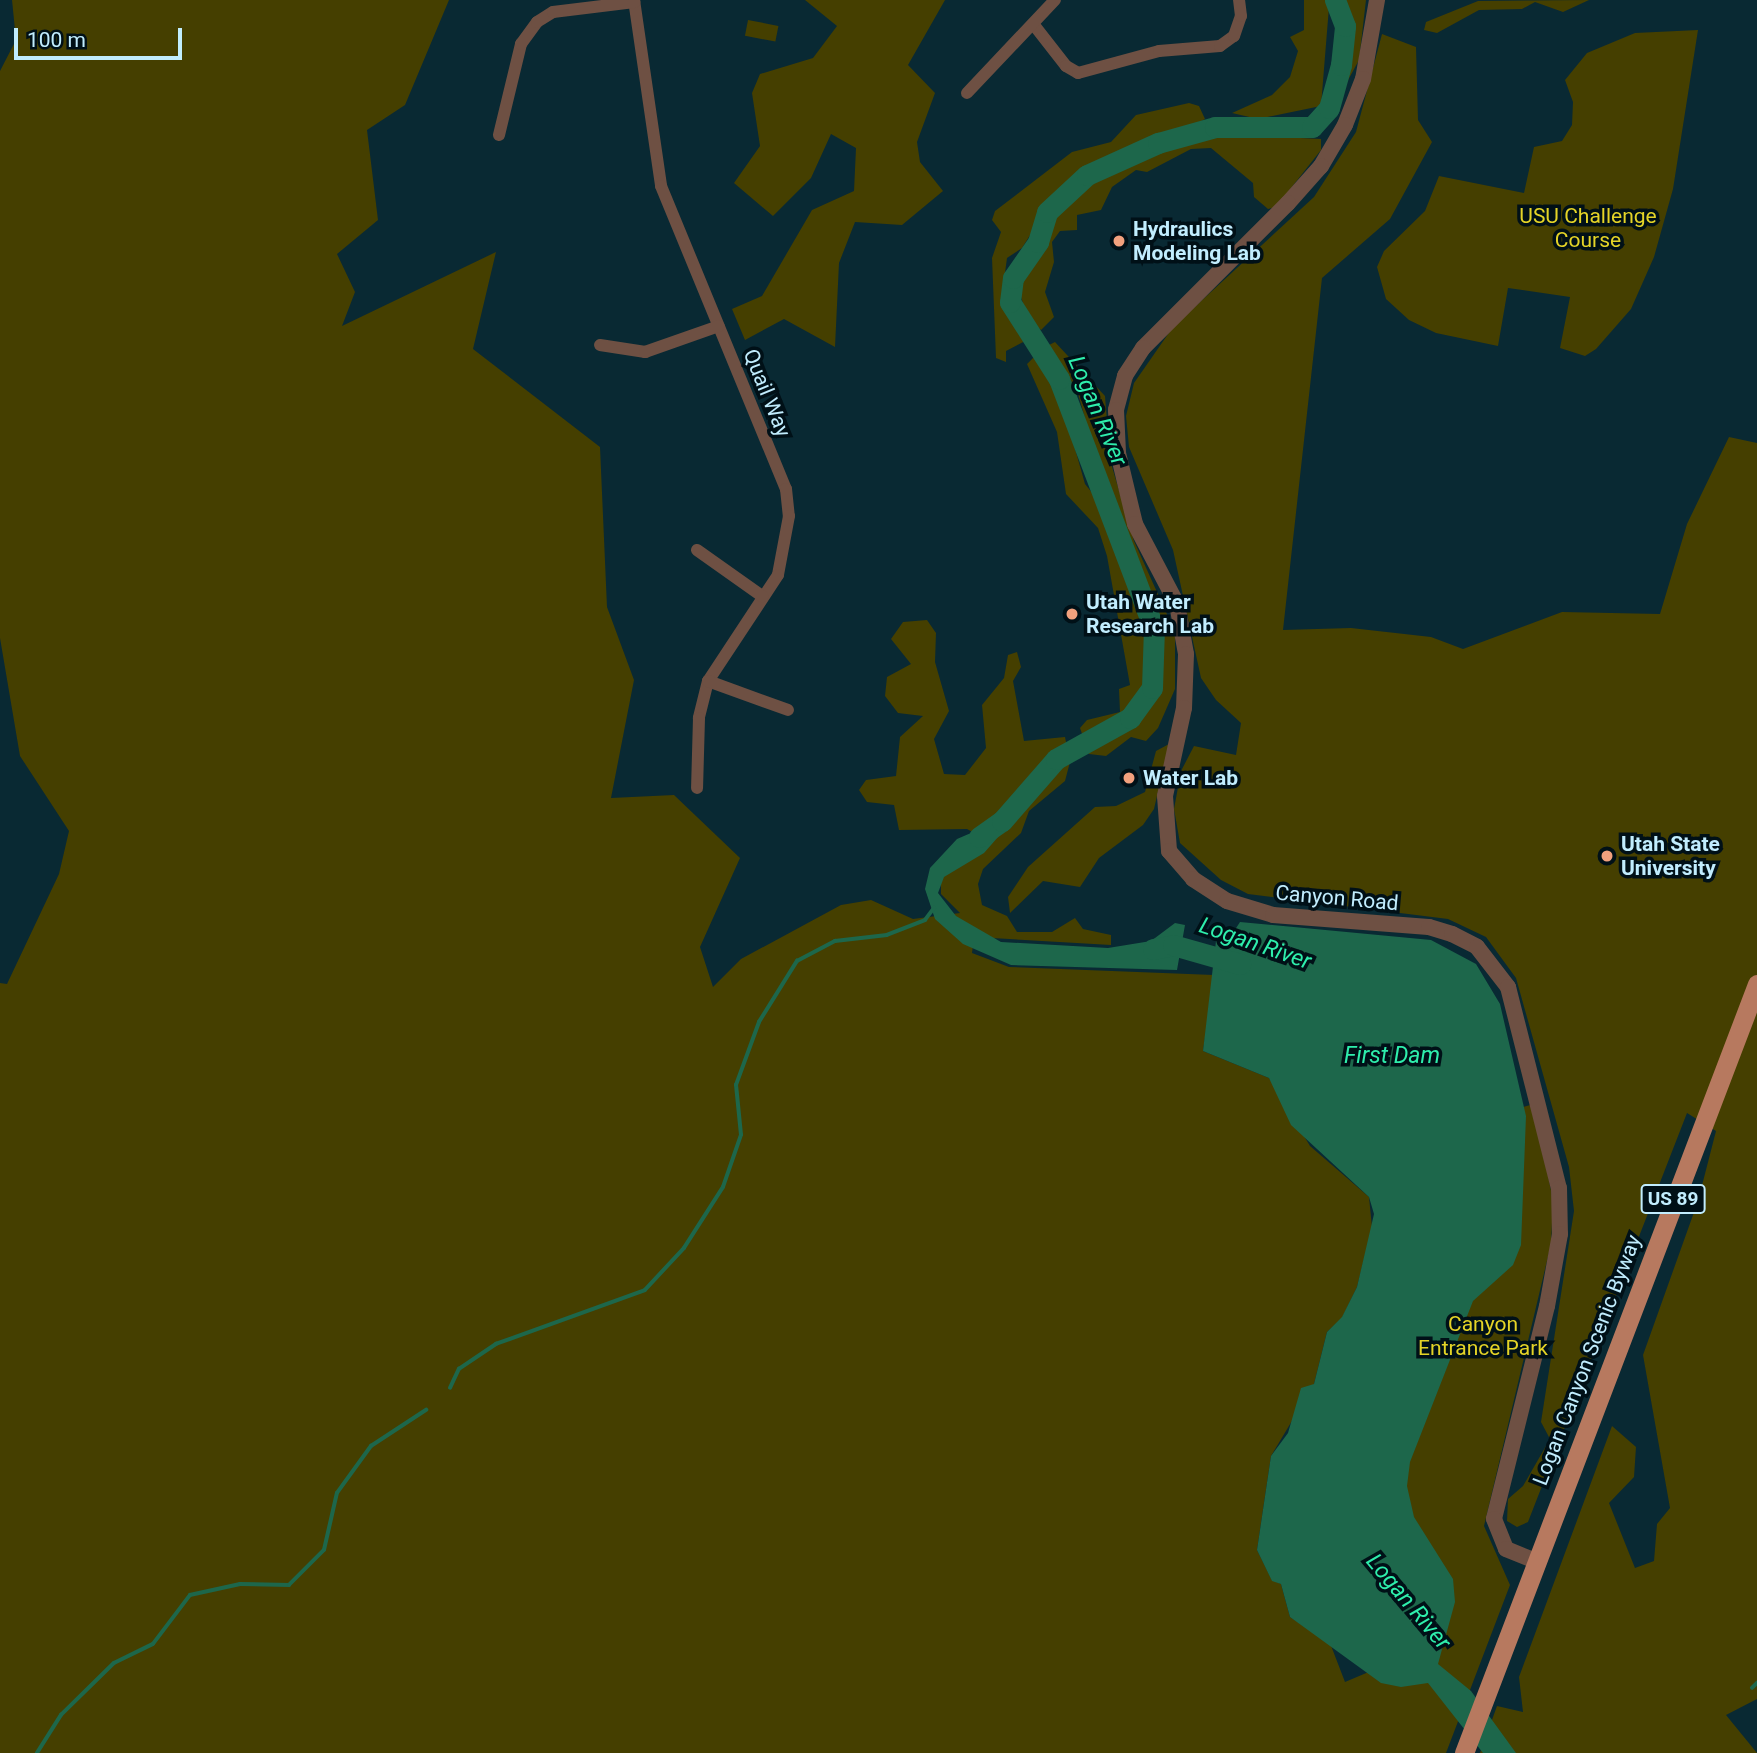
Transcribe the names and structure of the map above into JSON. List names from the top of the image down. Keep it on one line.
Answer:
{"streets":{"main road":["US 89","Logan Canyon Scenic Byway"],"street":["Quail Way","Canyon Road"]},"crossings":[["Canyon Road","Logan Canyon Scenic Byway"]],"water":["Logan River","First Dam"],"parks":["USU Challenge Course","Canyon Entrance Park"],"places":["Hydraulics Modeling Lab","Utah Water Research Lab","Water Lab","Utah State University"],"scale_bar":"100 m"}
